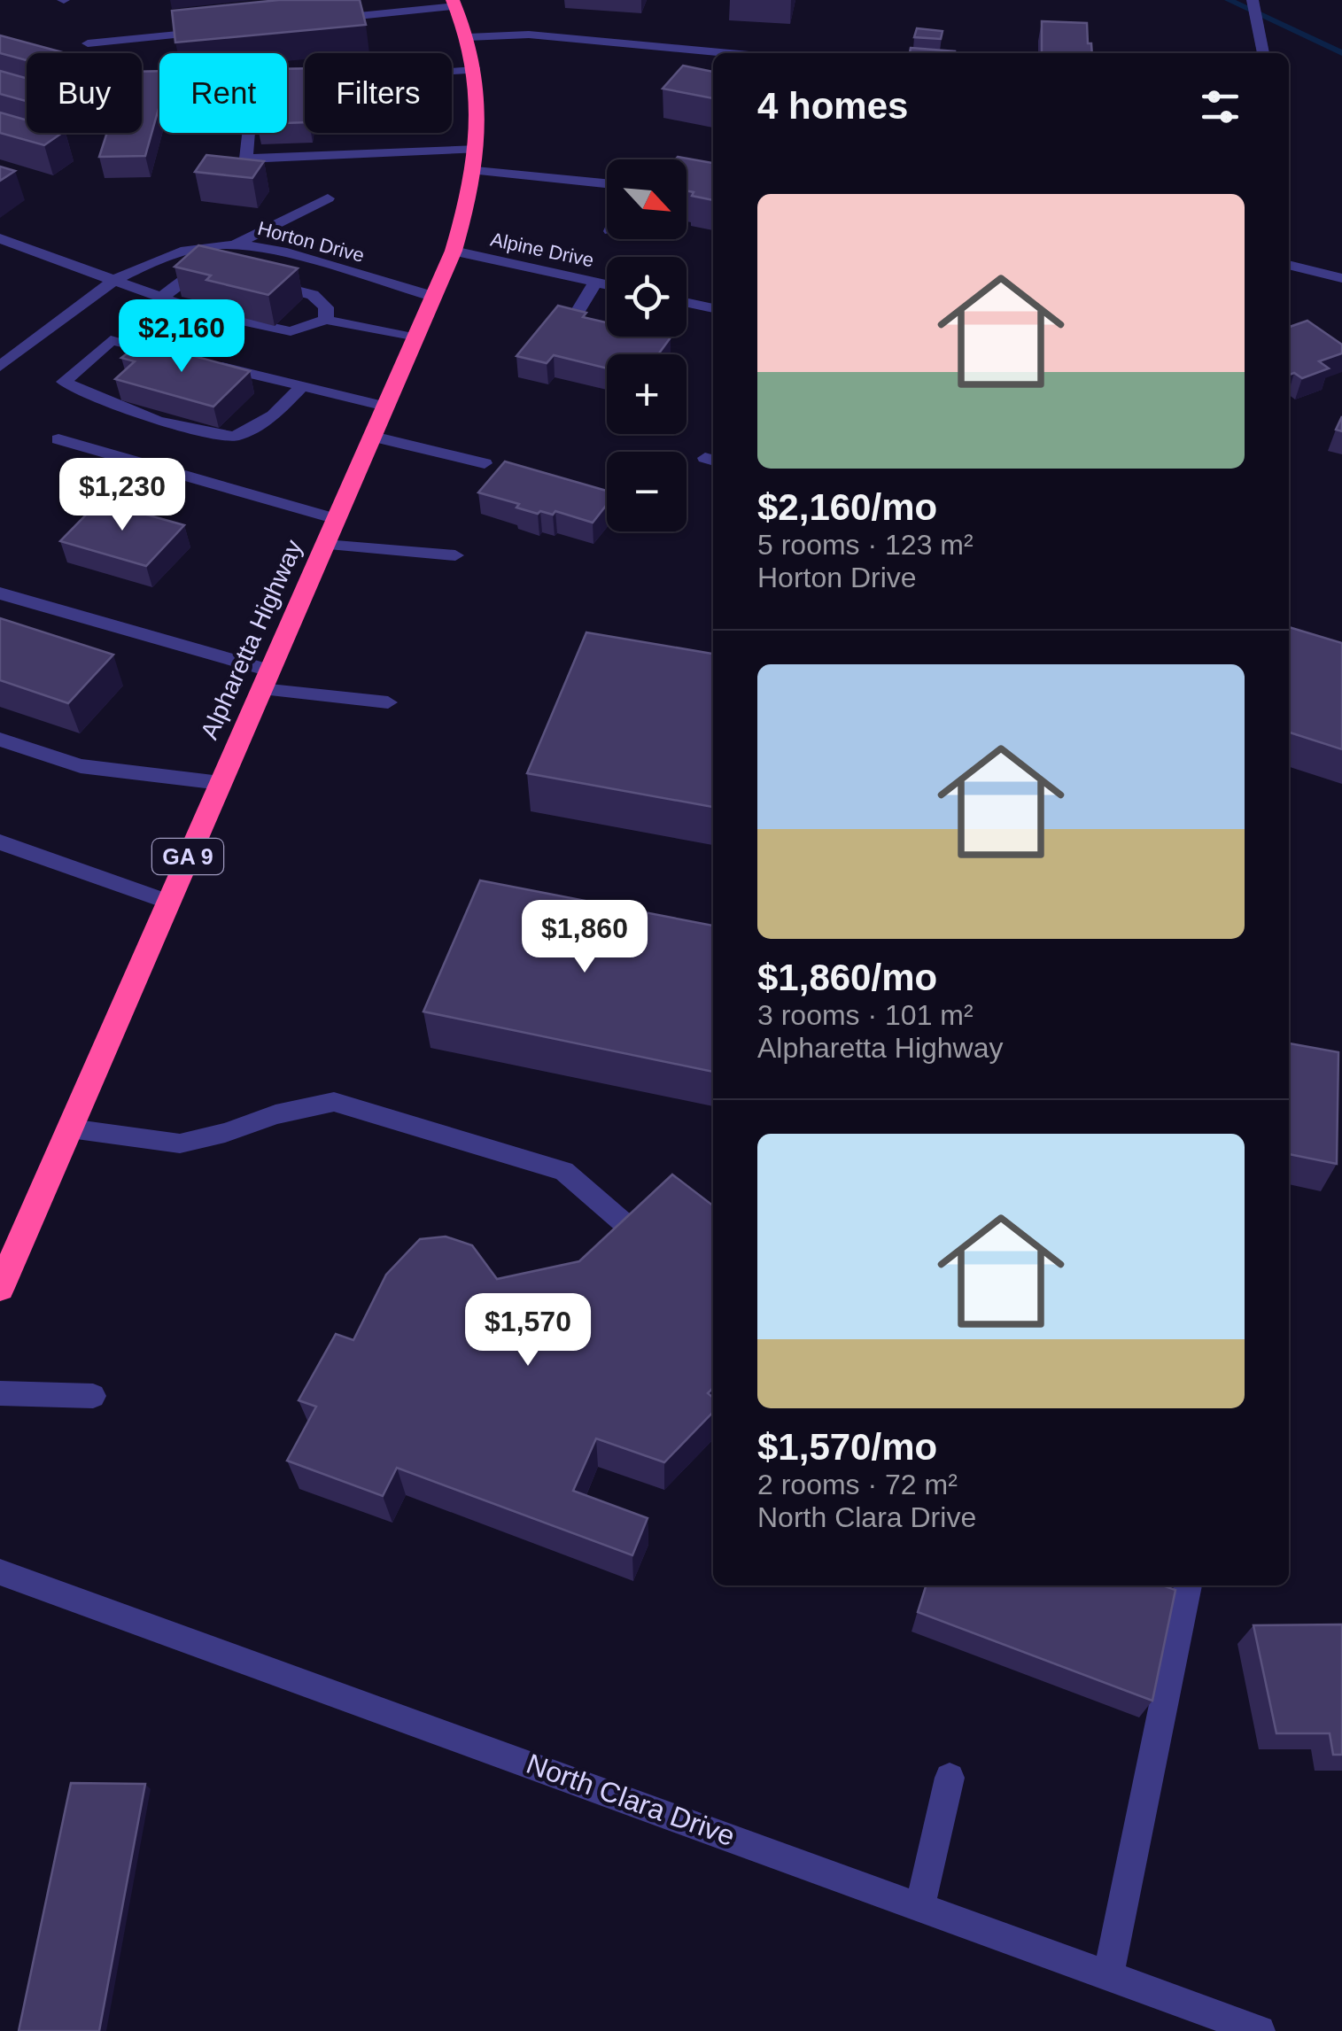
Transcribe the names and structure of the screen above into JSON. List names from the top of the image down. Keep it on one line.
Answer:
{"streets":{"highway":["Alpharetta Highway","GA 9"],"street":["Horton Drive","Alpine Drive","North Clara Drive"]},"crossings":[["Horton Drive","Alpharetta Highway"],["Alpine Drive","Alpharetta Highway"]],"north":"bottom right","page":{"chip":["Buy","Rent","Filters"],"heading":"4 homes","map_buttons":["+","−"],"list":[{"name":"$2,160/mo","note":"5 rooms · 123 m² · Horton Drive"},{"name":"$1,860/mo","note":"3 rooms · 101 m² · Alpharetta Highway"},{"name":"$1,570/mo","note":"2 rooms · 72 m² · North Clara Drive"}],"price":["$2,160","$1,230","$1,860","$1,570"]}}
